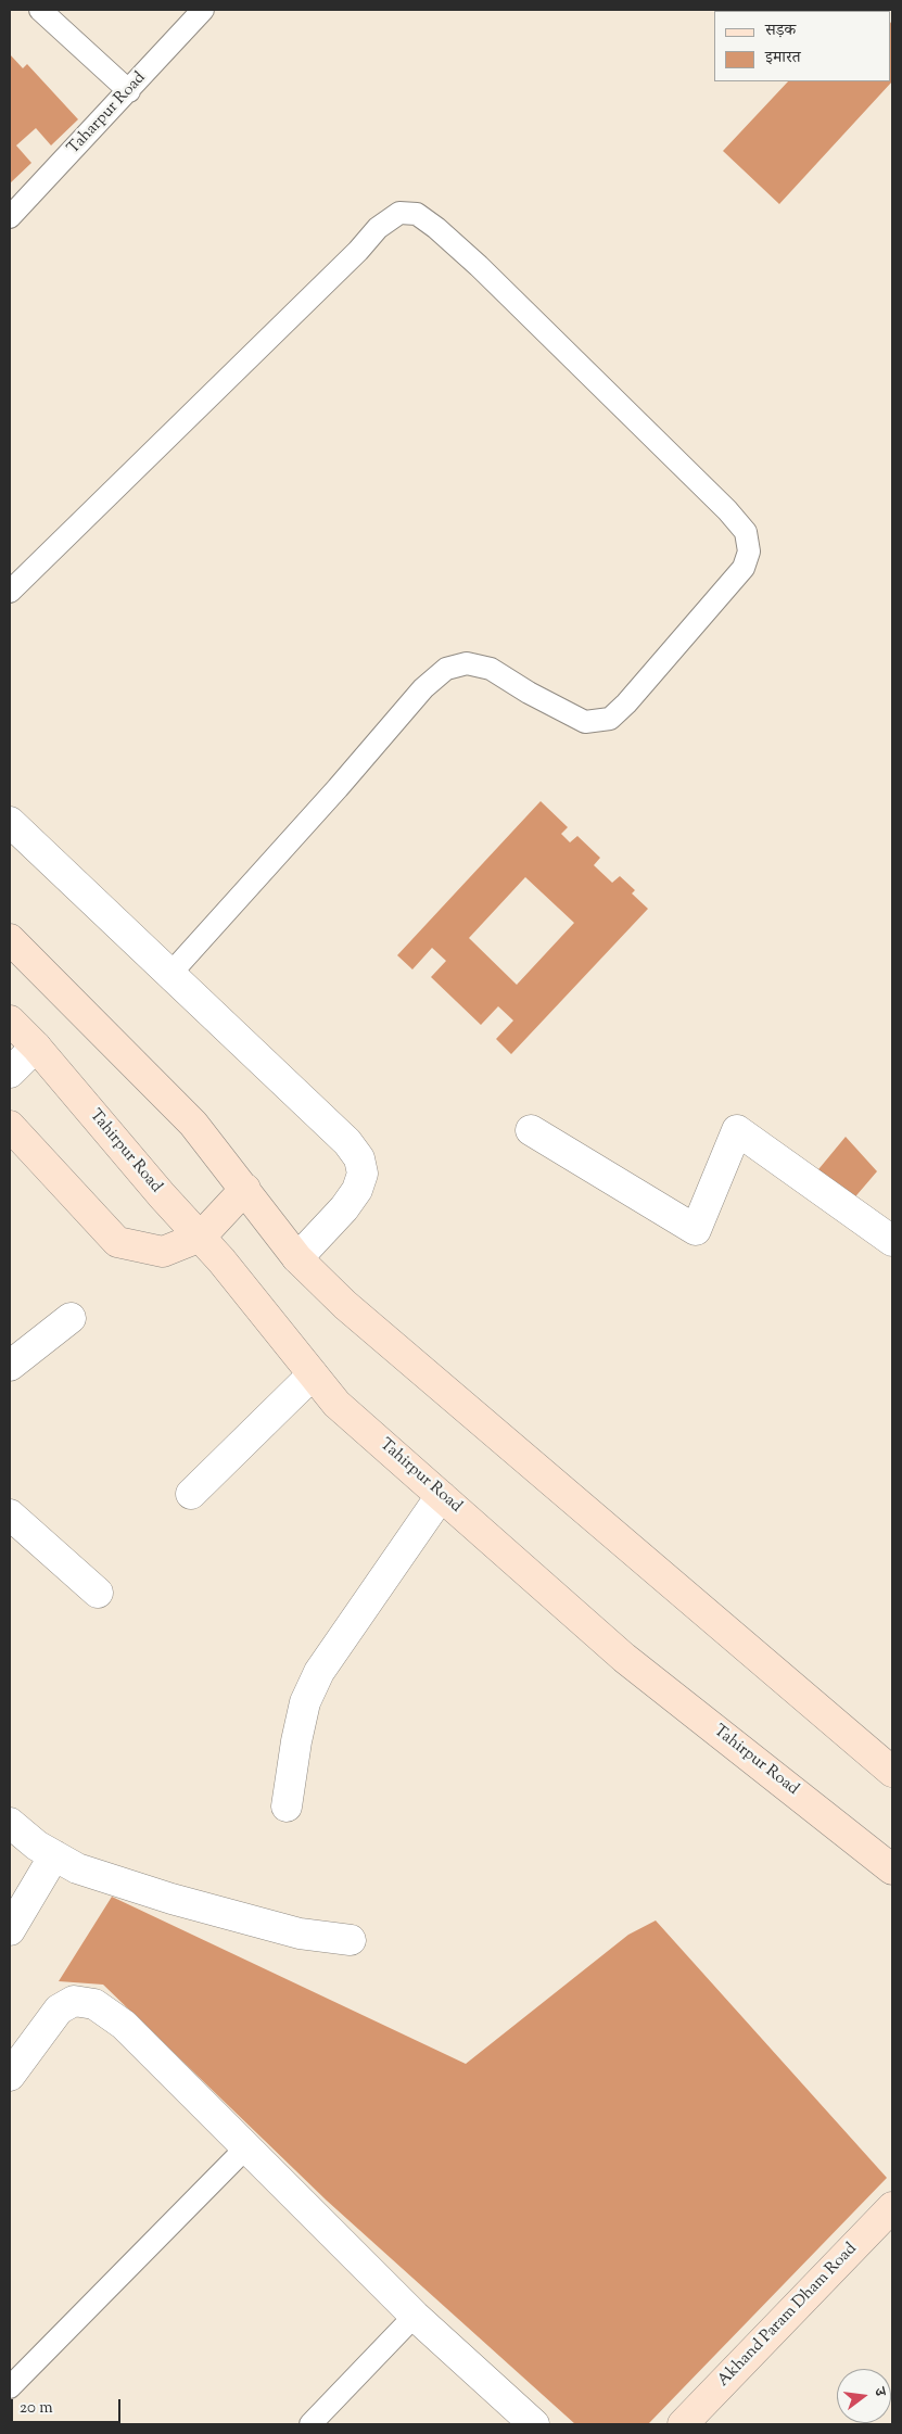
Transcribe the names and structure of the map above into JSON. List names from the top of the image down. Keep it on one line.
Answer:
{"streets":{"main road":["Tahirpur Road","Akhand Param Dham Road"],"lane":["Taharpur Road"]},"legend":["सड़क","इमारत"],"scale_bar":"20 m","north":"right"}
